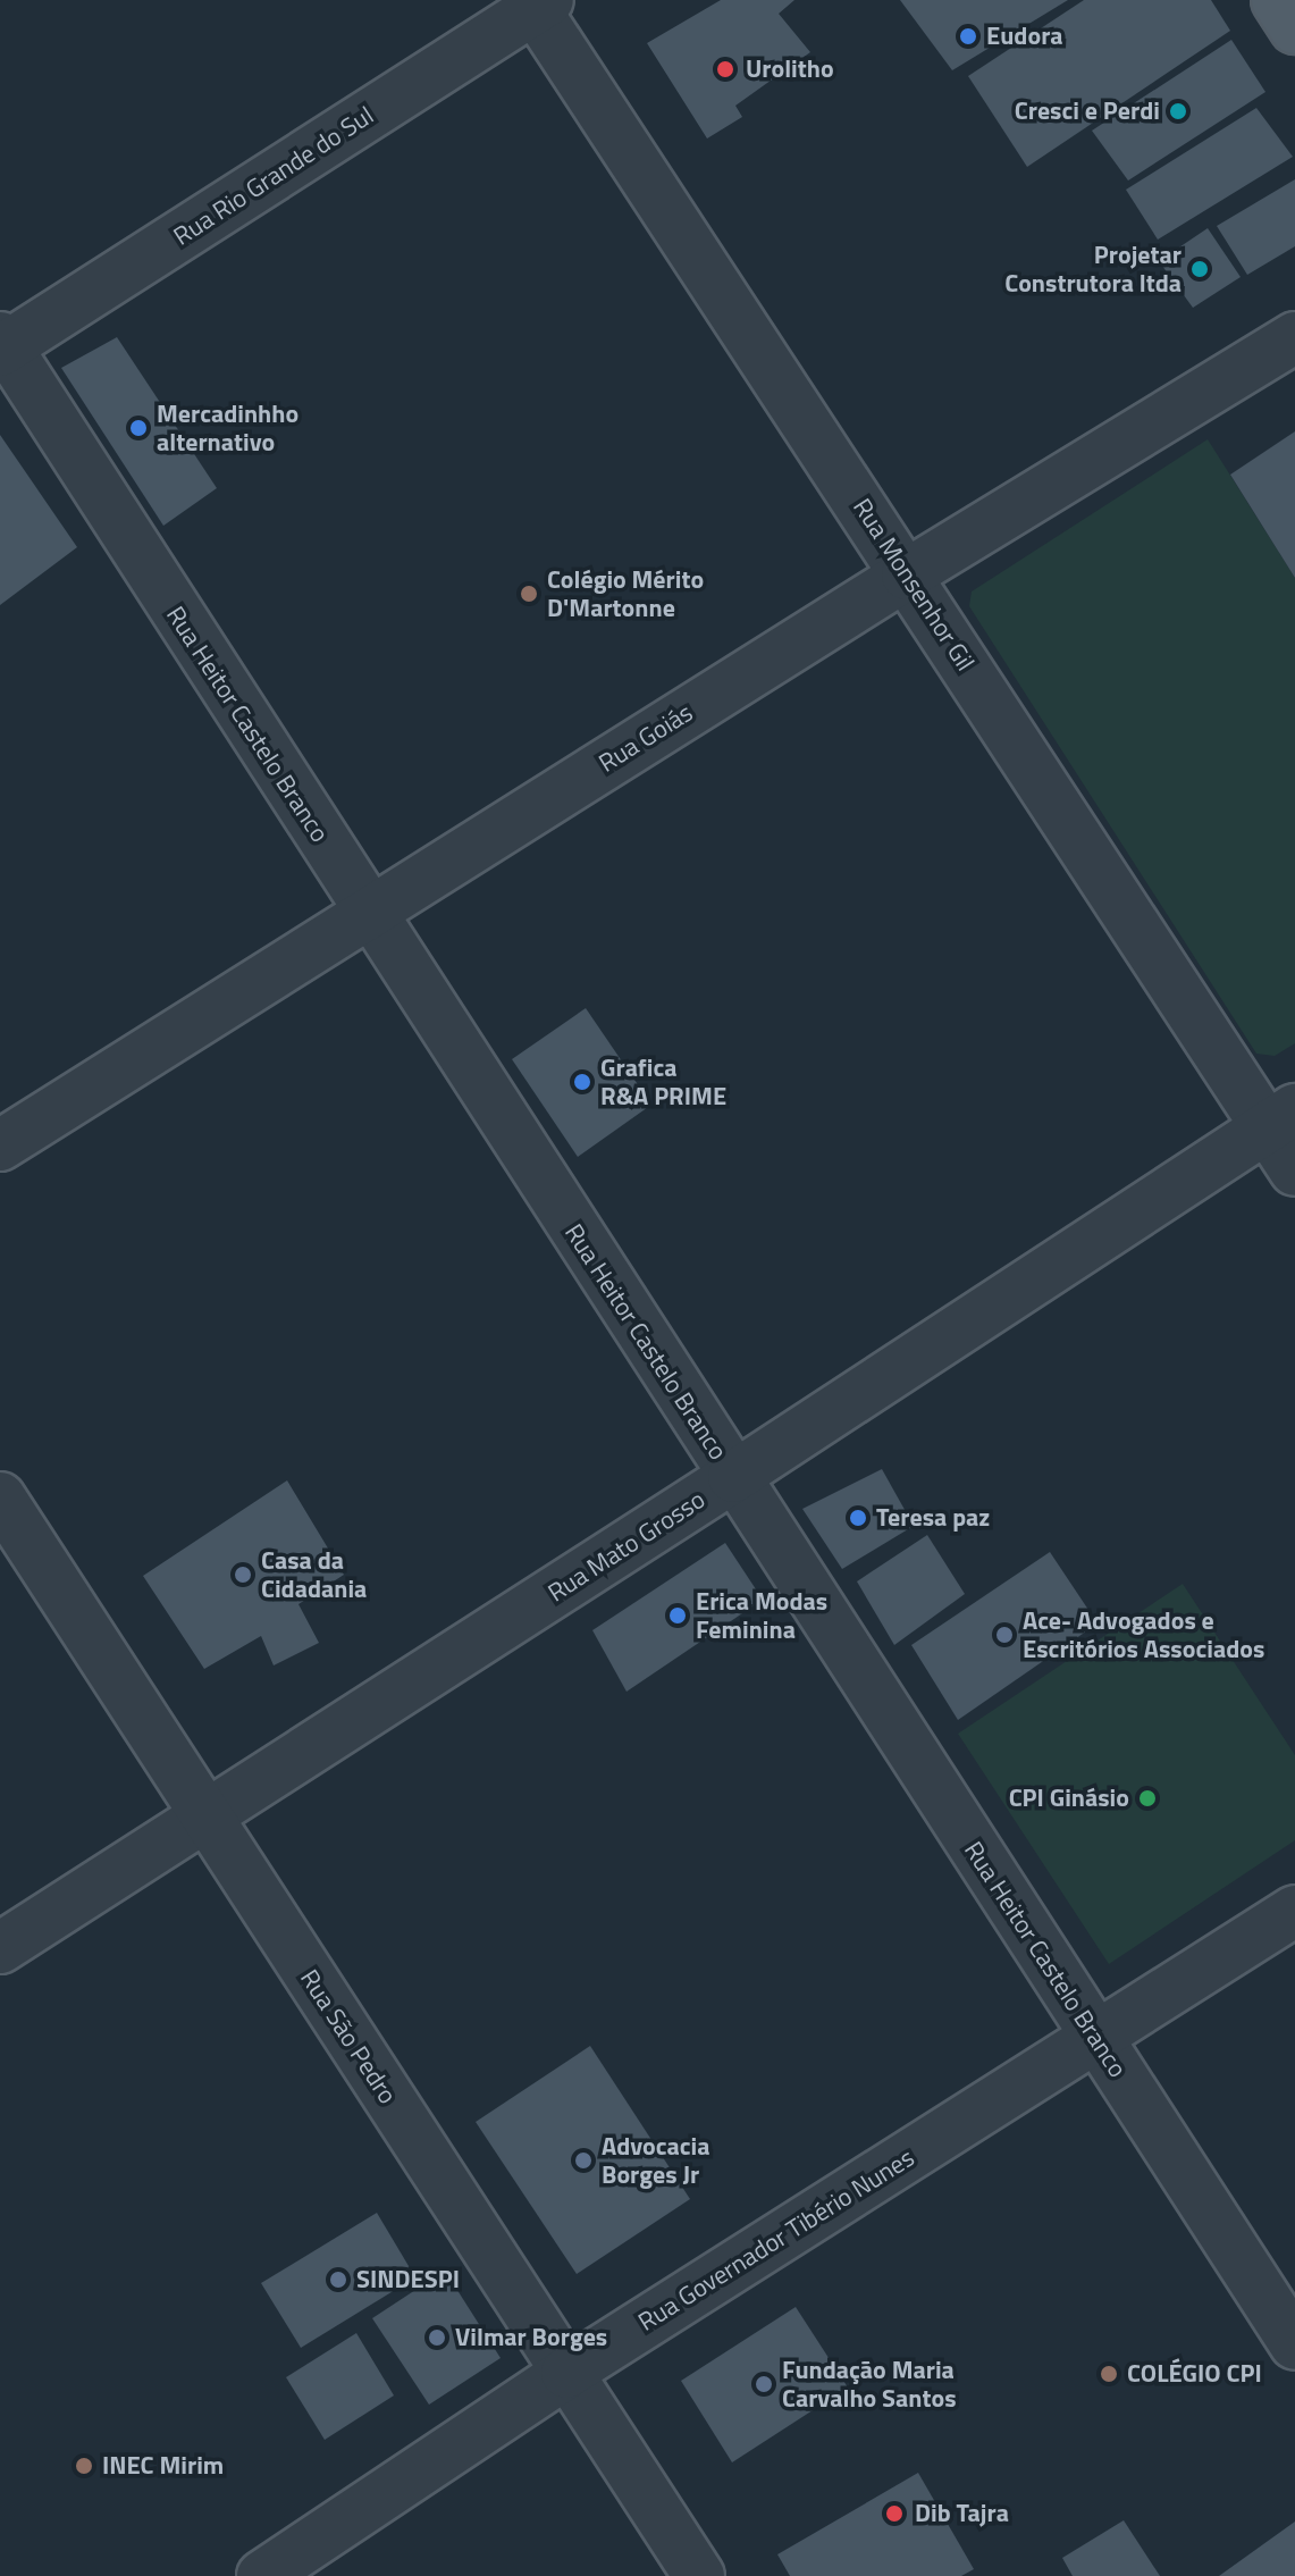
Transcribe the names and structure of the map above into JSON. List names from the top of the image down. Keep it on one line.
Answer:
{"streets":{"street":["Rua Rio Grande do Sul","Rua Monsenhor Gil","Rua Heitor Castelo Branco","Rua Goiás","Rua Mato Grosso","Rua São Pedro","Rua Governador Tibério Nunes"]},"crossings":[["Rua Rio Grande do Sul","Rua Monsenhor Gil"],["Rua Rio Grande do Sul","Rua Heitor Castelo Branco"],["Rua Monsenhor Gil","Rua Goiás"],["Rua Monsenhor Gil","Rua Mato Grosso"],["Rua Heitor Castelo Branco","Rua Goiás"],["Rua Heitor Castelo Branco","Rua Mato Grosso"],["Rua Heitor Castelo Branco","Rua Governador Tibério Nunes"],["Rua Mato Grosso","Rua São Pedro"],["Rua São Pedro","Rua Governador Tibério Nunes"]],"places":["Eudora","Urolitho","Cresci e Perdi","Projetar Construtora ltda","Mercadinhho alternativo","Colégio Mérito D'Martonne","Grafica R&A PRIME","Teresa paz","Casa da Cidadania","Erica Modas Feminina","Ace- Advogados e Escritórios Associados","CPI Ginásio","Advocacia Borges Jr","SINDESPI","Vilmar Borges","COLÉGIO CPI","Fundação Maria Carvalho Santos","INEC Mirim","Dib Tajra"]}
